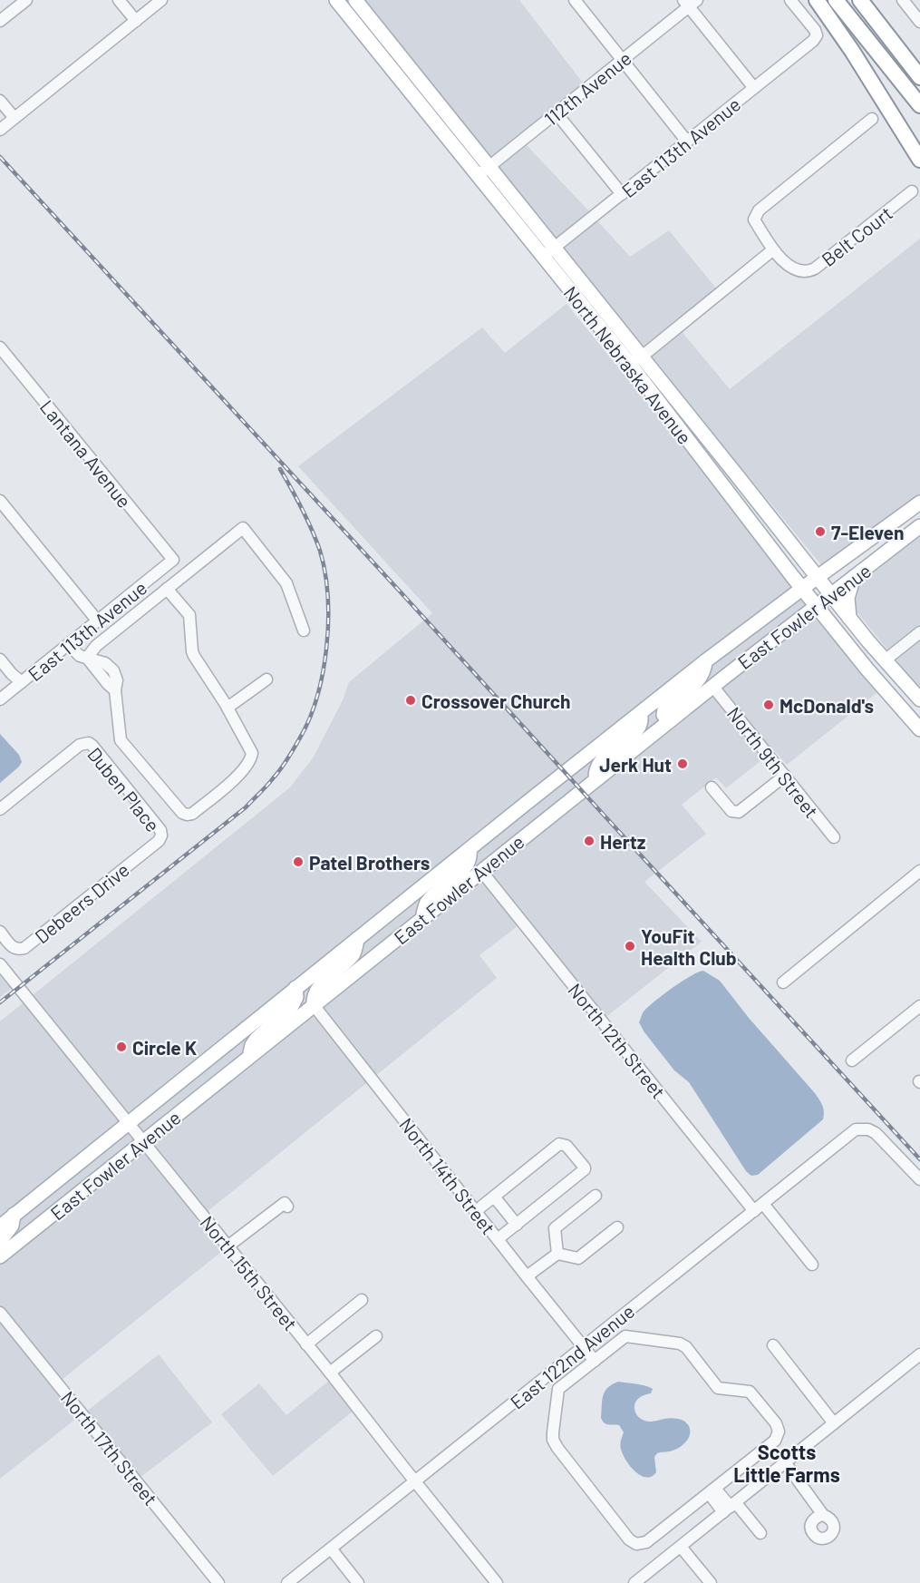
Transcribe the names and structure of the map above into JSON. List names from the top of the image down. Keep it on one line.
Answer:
{"streets":{"main road":["North Nebraska Avenue","East Fowler Avenue"],"street":["112th Avenue","East 113th Avenue","Belt Court","Lantana Avenue","North 9th Street","Duben Place","Debeers Drive","North 12th Street","North 14th Street","North 15th Street","East 122nd Avenue","North 17th Street"]},"crossings":[["112th Avenue","North Nebraska Avenue"],["East 113th Avenue","North Nebraska Avenue"],["East 113th Avenue","Lantana Avenue"],["North Nebraska Avenue","East Fowler Avenue"],["East Fowler Avenue","North 9th Street"],["East Fowler Avenue","North 12th Street"],["East Fowler Avenue","North 14th Street"],["East Fowler Avenue","North 15th Street"],["Duben Place","Debeers Drive"],["North 12th Street","East 122nd Avenue"],["North 14th Street","East 122nd Avenue"],["North 15th Street","East 122nd Avenue"]],"districts":["Scotts Little Farms"],"places":["7-Eleven","Crossover Church","McDonald's","Jerk Hut","Hertz","Patel Brothers","YouFit Health Club","Circle K"]}
